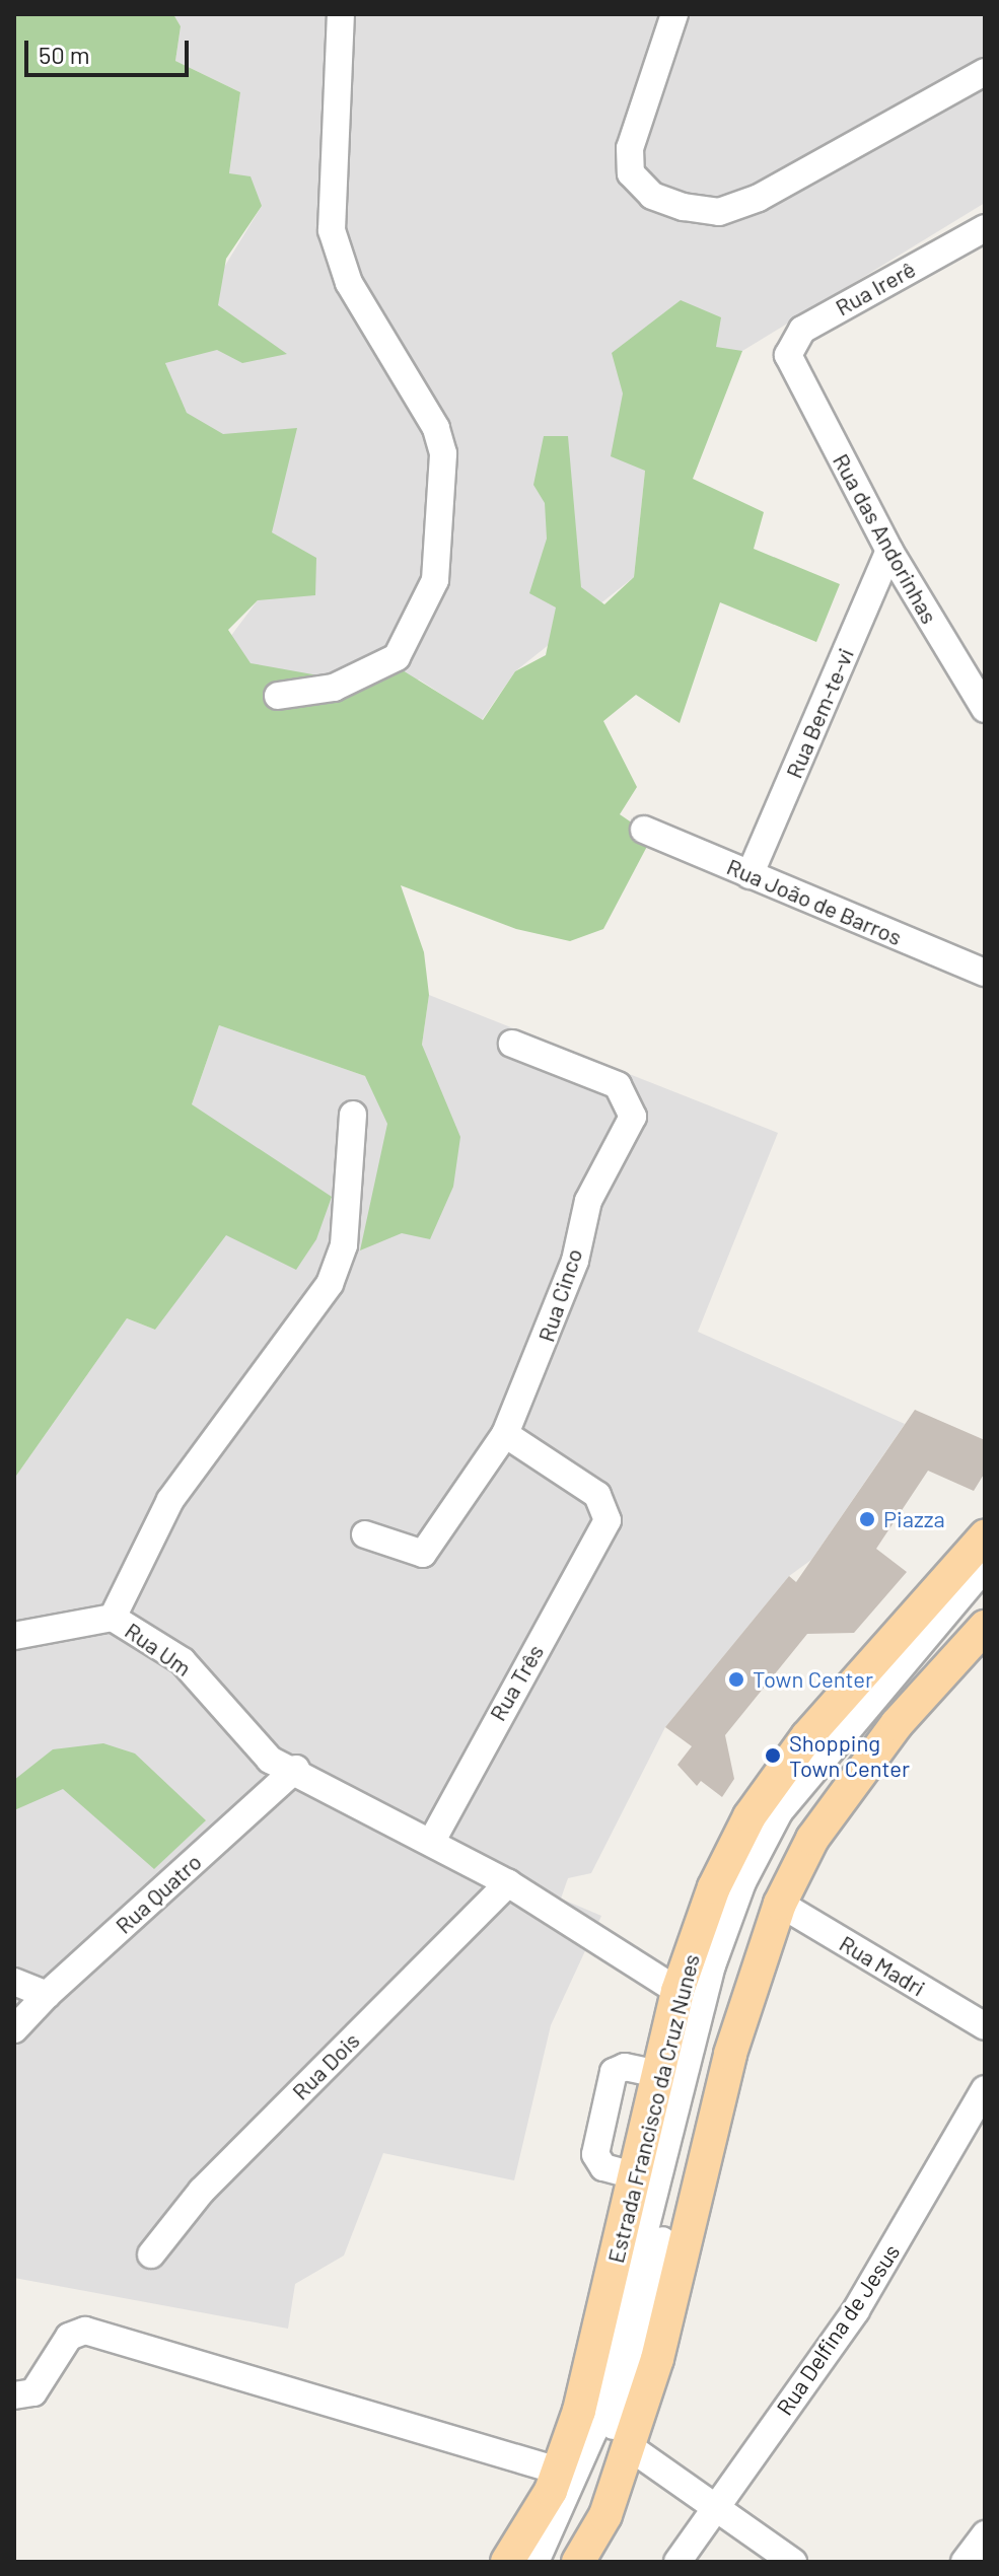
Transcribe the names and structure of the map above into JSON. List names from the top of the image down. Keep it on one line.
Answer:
{"streets":{"main road":["Estrada Francisco da Cruz Nunes"],"street":["Rua Irerê","Rua das Andorinhas","Rua Bem-te-vi","Rua João de Barros","Rua Cinco","Rua Um","Rua Três","Rua Quatro","Rua Madri","Rua Dois","Rua Delfina de Jesus"]},"crossings":[["Rua Irerê","Rua das Andorinhas"],["Rua das Andorinhas","Rua Bem-te-vi"],["Rua Bem-te-vi","Rua João de Barros"],["Rua Cinco","Rua Três"],["Rua Um","Rua Três"],["Rua Um","Rua Quatro"],["Rua Um","Rua Dois"],["Rua Um","Estrada Francisco da Cruz Nunes"]],"places":["Piazza","Town Center","Shopping Town Center"],"scale_bar":"50 m"}
